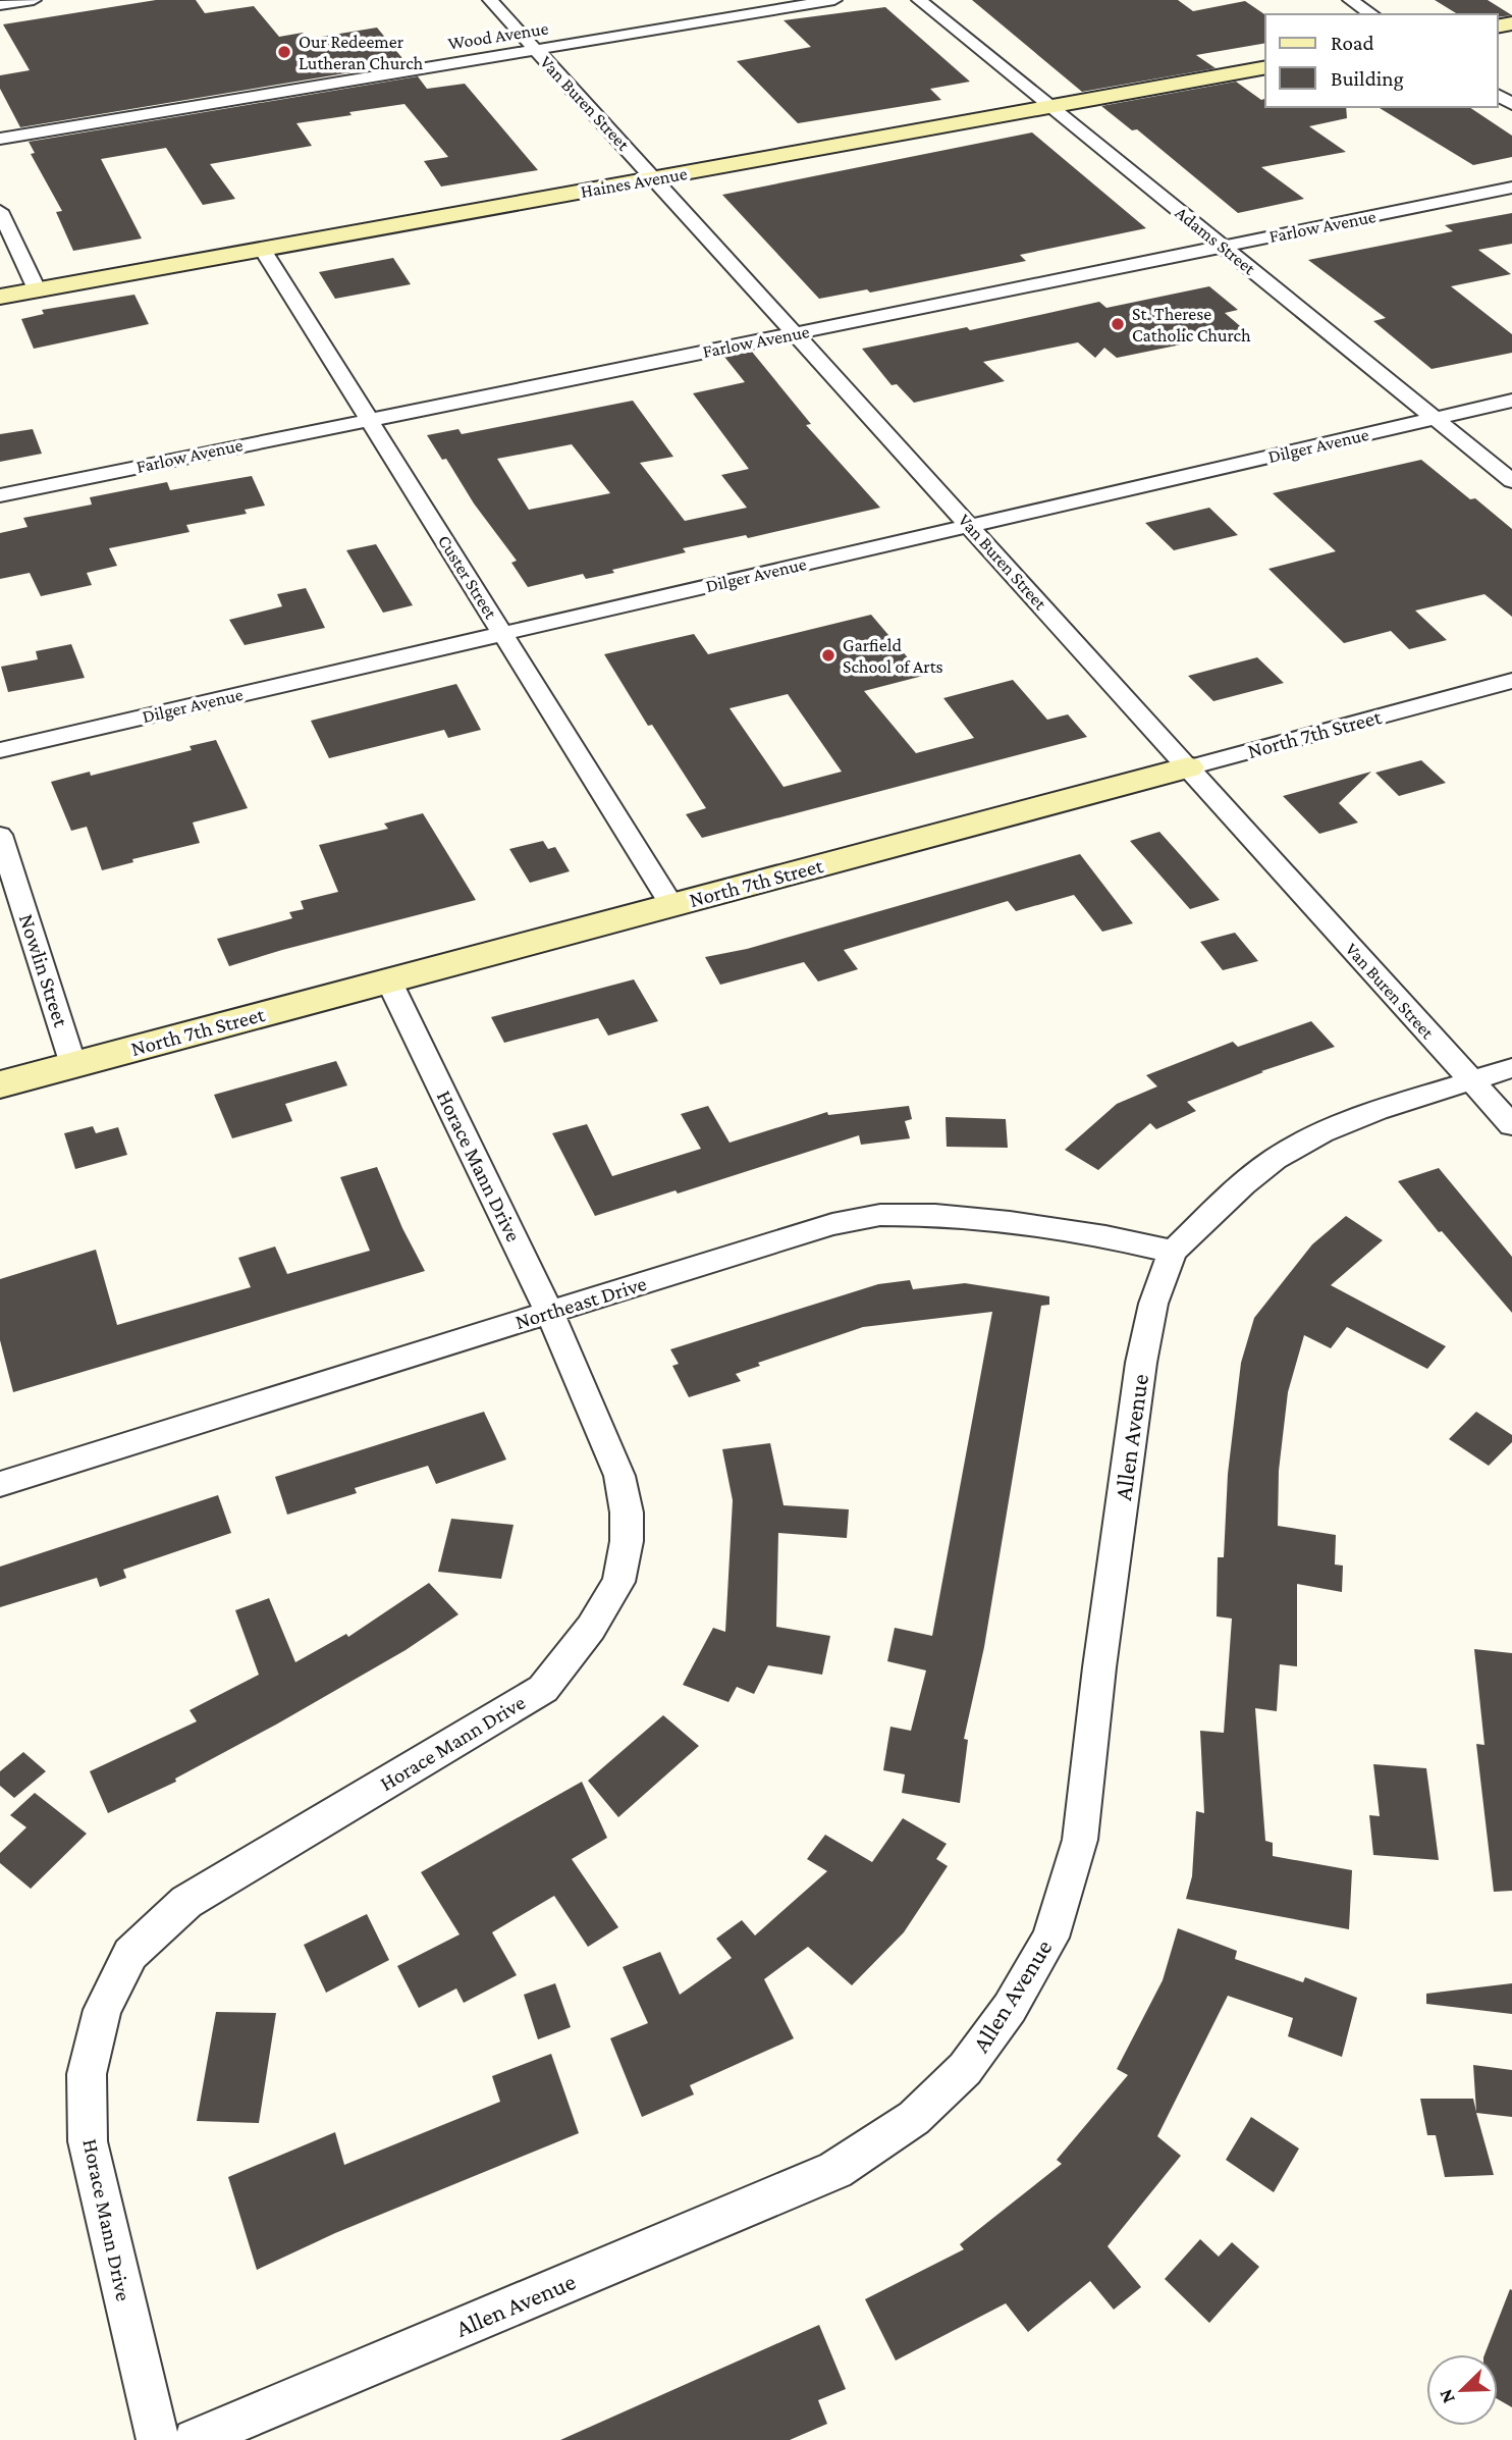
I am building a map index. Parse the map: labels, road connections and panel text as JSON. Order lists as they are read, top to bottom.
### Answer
{
  "streets": {
    "main road": ["Haines Avenue", "North 7th Street"],
    "street": [
      "Wood Avenue",
      "Van Buren Street",
      "Farlow Avenue",
      "Adams Street",
      "Dilger Avenue",
      "Custer Street",
      "Nowlin Street",
      "Horace Mann Drive",
      "Northeast Drive",
      "Allen Avenue"
    ]
  },
  "crossings": [
    ["Wood Avenue", "Van Buren Street"],
    ["Van Buren Street", "Haines Avenue"],
    ["Van Buren Street", "Farlow Avenue"],
    ["Van Buren Street", "Dilger Avenue"],
    ["Van Buren Street", "North 7th Street"],
    ["Van Buren Street", "Allen Avenue"],
    ["Haines Avenue", "Adams Street"],
    ["Haines Avenue", "Custer Street"],
    ["Farlow Avenue", "Adams Street"],
    ["Farlow Avenue", "Custer Street"],
    ["Adams Street", "Dilger Avenue"],
    ["Dilger Avenue", "Custer Street"],
    ["Custer Street", "North 7th Street"],
    ["North 7th Street", "Nowlin Street"],
    ["North 7th Street", "Horace Mann Drive"],
    ["Horace Mann Drive", "Northeast Drive"],
    ["Northeast Drive", "Allen Avenue"]
  ],
  "places": ["Our Redeemer Lutheran Church", "St. Therese Catholic Church", "Garfield School of Arts"],
  "legend": ["Road", "Building"],
  "north": "bottom left"
}
